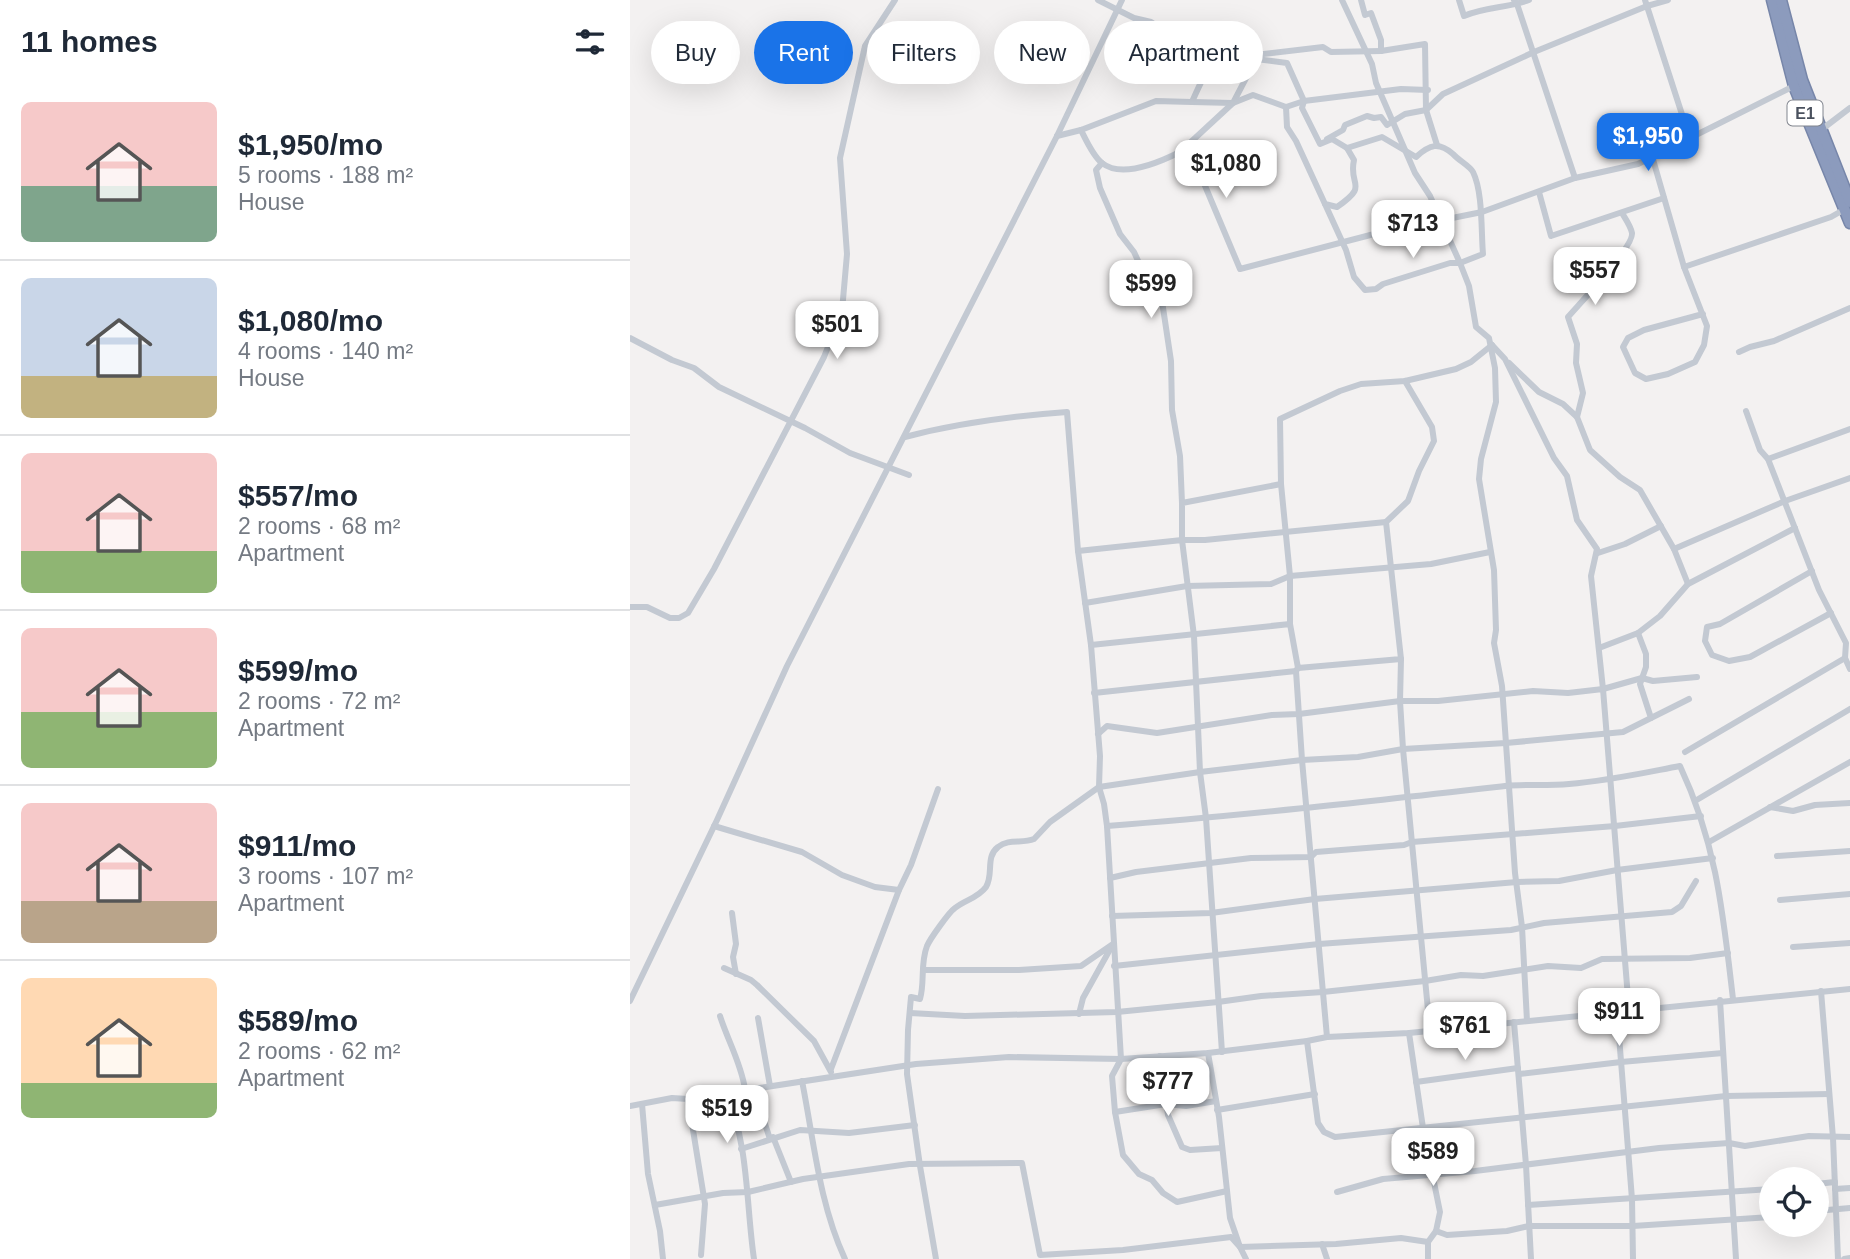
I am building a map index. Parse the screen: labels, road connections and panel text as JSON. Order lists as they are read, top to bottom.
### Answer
{
  "streets": {
    "highway": ["E1"]
  },
  "page": {
    "heading": "11 homes",
    "chip": [
      "Buy",
      "Rent",
      "Filters",
      "New",
      "Apartment"
    ],
    "list": [
      {
        "name": "$1,950/mo",
        "note": "5 rooms · 188 m² · House"
      },
      {
        "name": "$1,080/mo",
        "note": "4 rooms · 140 m² · House"
      },
      {
        "name": "$557/mo",
        "note": "2 rooms · 68 m² · Apartment"
      },
      {
        "name": "$599/mo",
        "note": "2 rooms · 72 m² · Apartment"
      },
      {
        "name": "$911/mo",
        "note": "3 rooms · 107 m² · Apartment"
      },
      {
        "name": "$589/mo",
        "note": "2 rooms · 62 m² · Apartment"
      }
    ],
    "price": [
      "$1,950",
      "$1,080",
      "$713",
      "$557",
      "$599",
      "$501",
      "$911",
      "$761",
      "$777",
      "$519",
      "$589"
    ]
  }
}
